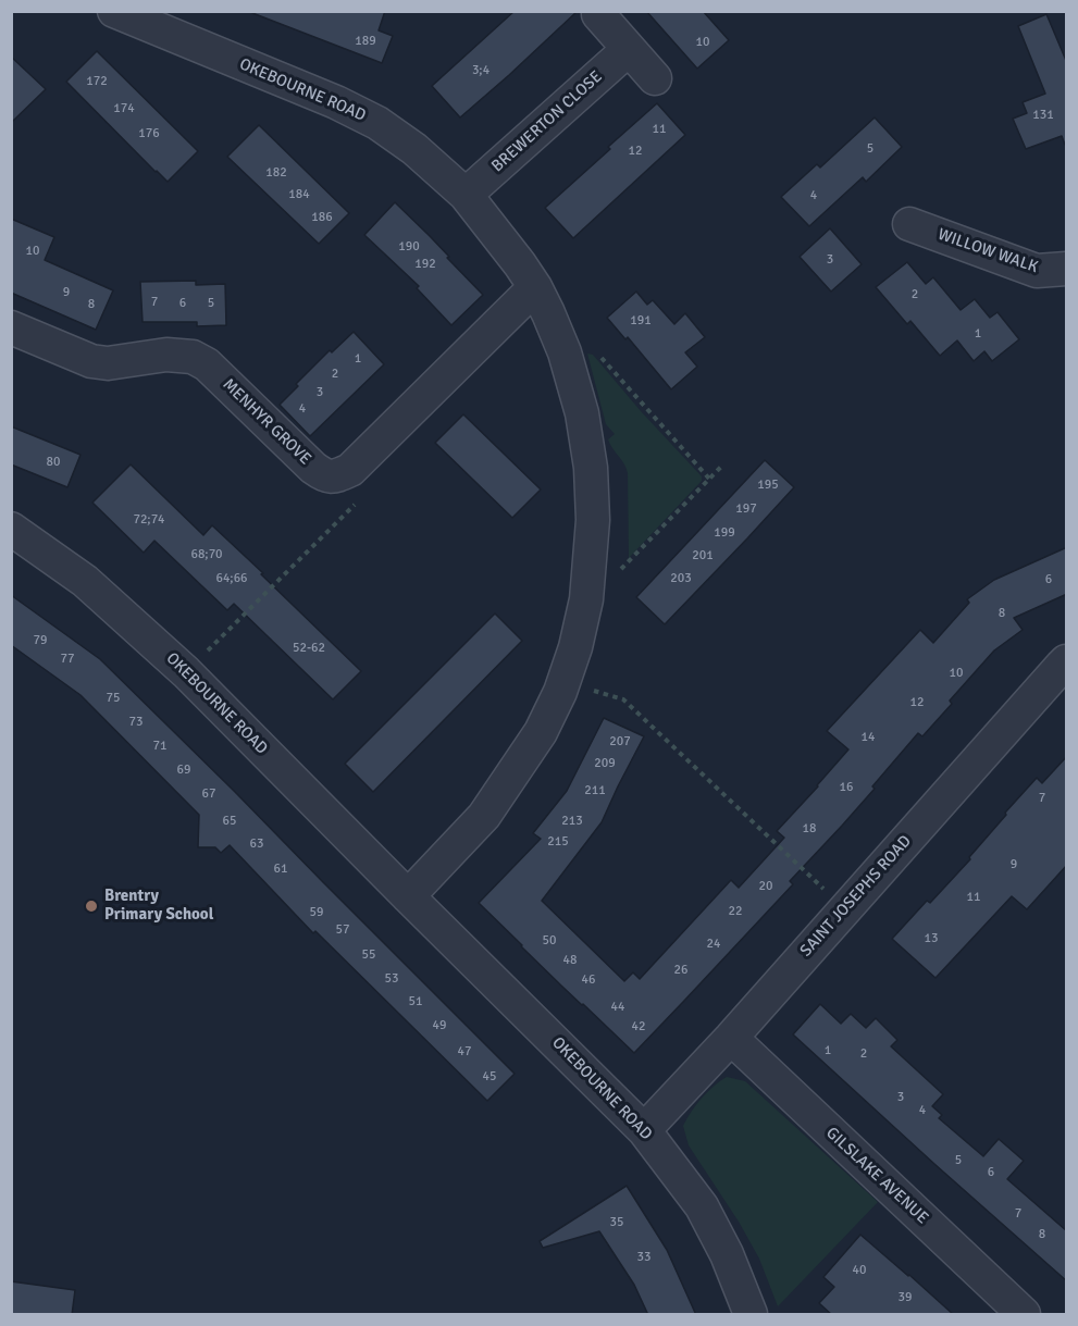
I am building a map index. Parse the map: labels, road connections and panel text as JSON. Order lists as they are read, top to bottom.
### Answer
{
  "streets": {
    "street": [
      "OKEBOURNE ROAD",
      "BREWERTON CLOSE",
      "WILLOW WALK",
      "MENHYR GROVE",
      "SAINT JOSEPHS ROAD",
      "GILSLAKE AVENUE"
    ]
  },
  "crossings": [
    ["OKEBOURNE ROAD", "BREWERTON CLOSE"],
    ["OKEBOURNE ROAD", "MENHYR GROVE"],
    ["OKEBOURNE ROAD", "SAINT JOSEPHS ROAD"],
    ["SAINT JOSEPHS ROAD", "GILSLAKE AVENUE"]
  ],
  "places": ["Brentry Primary School"],
  "house_numbers": [
    "189",
    "10",
    "3;4",
    "172",
    "174",
    "131",
    "11",
    "176",
    "5",
    "12",
    "182",
    "184",
    "4",
    "186",
    "190",
    "10",
    "3",
    "192",
    "9",
    "2",
    "7",
    "6",
    "5",
    "8",
    "191",
    "1",
    "1",
    "2",
    "3",
    "4",
    "80",
    "195",
    "197",
    "72;74",
    "199",
    "68;70",
    "201",
    "64;66",
    "203",
    "6",
    "8",
    "79",
    "52-62",
    "77",
    "10",
    "75",
    "12",
    "73",
    "14",
    "207",
    "71",
    "209",
    "69",
    "16",
    "211",
    "67",
    "7",
    "65",
    "213",
    "18",
    "215",
    "63",
    "9",
    "61",
    "20",
    "11",
    "22",
    "59",
    "57",
    "13",
    "50",
    "24",
    "55",
    "48",
    "26",
    "53",
    "46",
    "51",
    "44",
    "49",
    "42",
    "1",
    "47",
    "2",
    "45",
    "3",
    "4",
    "5",
    "6",
    "7",
    "35",
    "8",
    "33",
    "40",
    "39"
  ]
}
